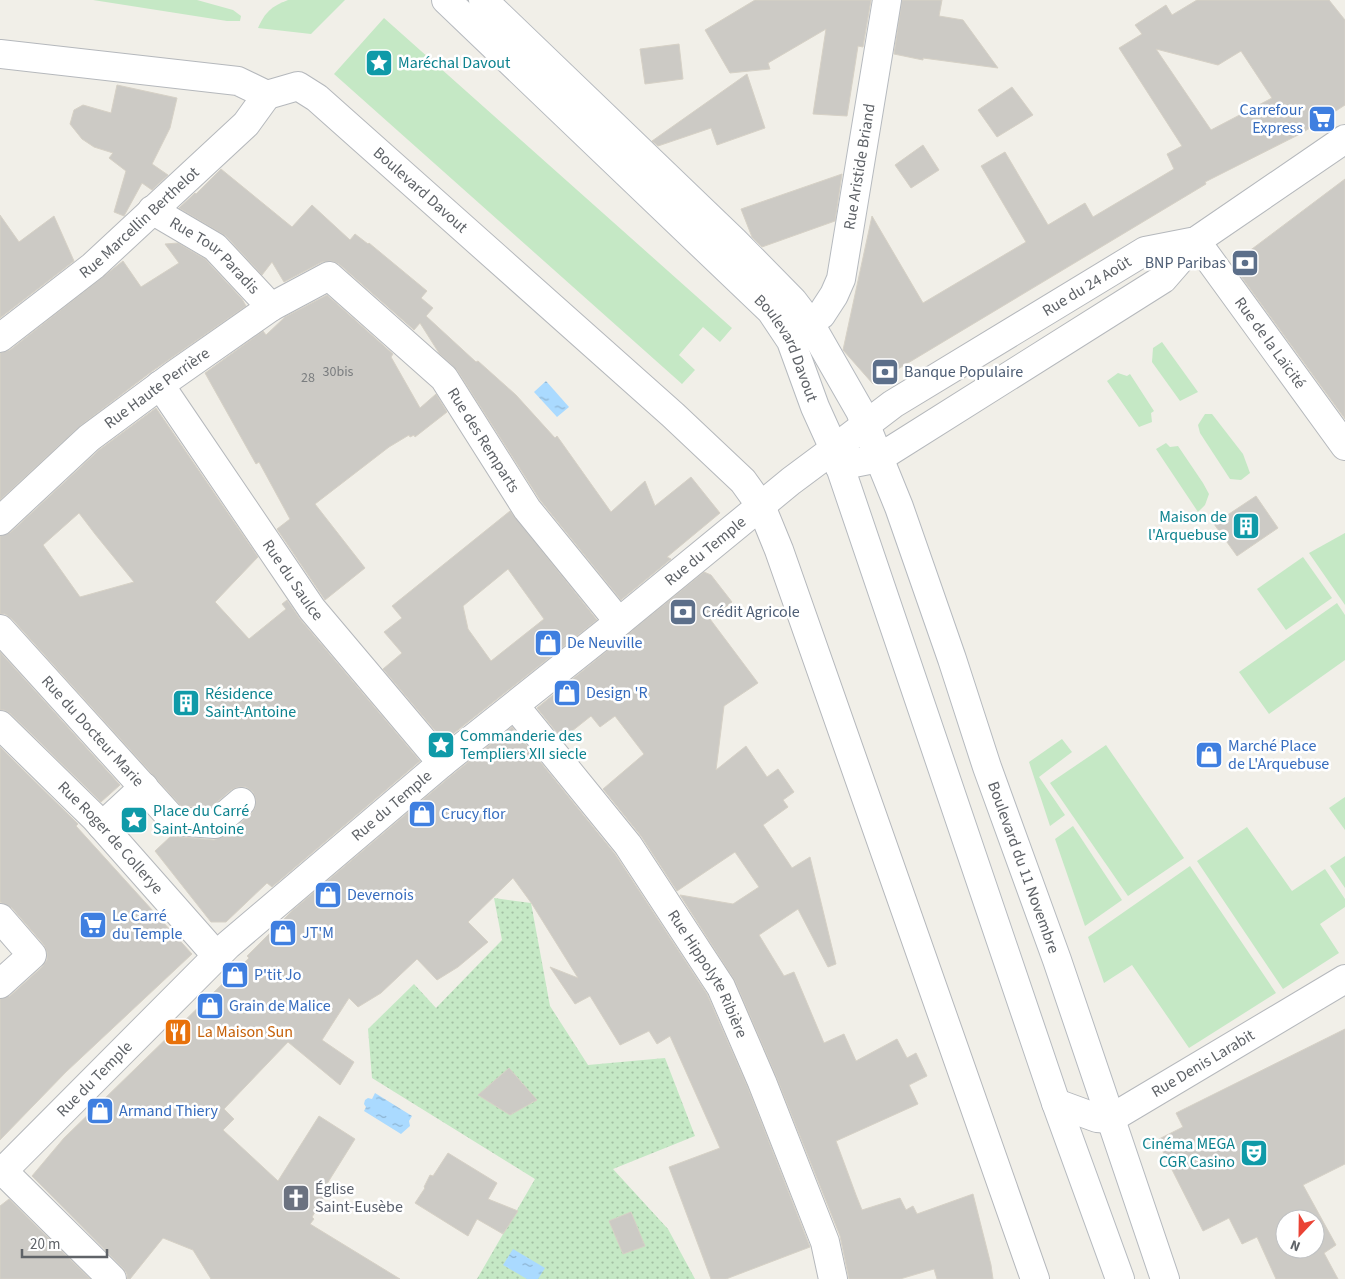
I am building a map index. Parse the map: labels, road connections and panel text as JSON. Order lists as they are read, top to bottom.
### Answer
{
  "streets": {
    "street": [
      "Rue Aristide Briand",
      "Boulevard Davout",
      "Rue Marcellin Berthelot",
      "Rue Tour Paradis",
      "Rue du 24 Août",
      "Rue de la Laïcité",
      "Rue Haute Perrière",
      "Rue des Remparts",
      "Rue du Temple",
      "Rue du Saulce",
      "Rue du Docteur Marie",
      "Rue Roger de Collerye",
      "Boulevard du 11 Novembre",
      "Rue Hippolyte Ribière",
      "Rue Denis Larabit"
    ]
  },
  "crossings": [
    ["Rue Aristide Briand", "Boulevard Davout"],
    ["Boulevard Davout", "Rue Marcellin Berthelot"],
    ["Boulevard Davout", "Rue du 24 Août"],
    ["Boulevard Davout", "Rue du Temple"],
    ["Boulevard Davout", "Boulevard du 11 Novembre"],
    ["Rue Marcellin Berthelot", "Rue Tour Paradis"],
    ["Rue Tour Paradis", "Rue Haute Perrière"],
    ["Rue du 24 Août", "Rue de la Laïcité"],
    ["Rue du 24 Août", "Rue du Temple"],
    ["Rue du 24 Août", "Boulevard du 11 Novembre"],
    ["Rue Haute Perrière", "Rue des Remparts"],
    ["Rue Haute Perrière", "Rue du Saulce"],
    ["Rue des Remparts", "Rue du Temple"],
    ["Rue du Temple", "Rue du Saulce"],
    ["Rue du Temple", "Rue Roger de Collerye"],
    ["Rue du Temple", "Rue Hippolyte Ribière"],
    ["Boulevard du 11 Novembre", "Rue Denis Larabit"]
  ],
  "places": {
    "place": ["Maréchal Davout", "Commanderie des Templiers XII siecle", "Place du Carré Saint-Antoine"],
    "supermarket": ["Carrefour Express", "Le Carré du Temple"],
    "bank": ["BNP Paribas", "Banque Populaire", "Crédit Agricole"],
    "building": ["Maison de l'Arquebuse", "Résidence Saint-Antoine"],
    "shop": [
      "De Neuville",
      "Design 'R",
      "Marché Place de L'Arquebuse",
      "Crucy flor",
      "Devernois",
      "JT'M",
      "P'tit Jo",
      "Grain de Malice",
      "Armand Thiery"
    ],
    "restaurant": ["La Maison Sun"],
    "theatre": ["Cinéma MEGA CGR Casino"],
    "church": ["Église Saint-Eusèbe"]
  },
  "house_numbers": ["30bis", "28"],
  "scale_bar": "20 m",
  "north": "bottom"
}
